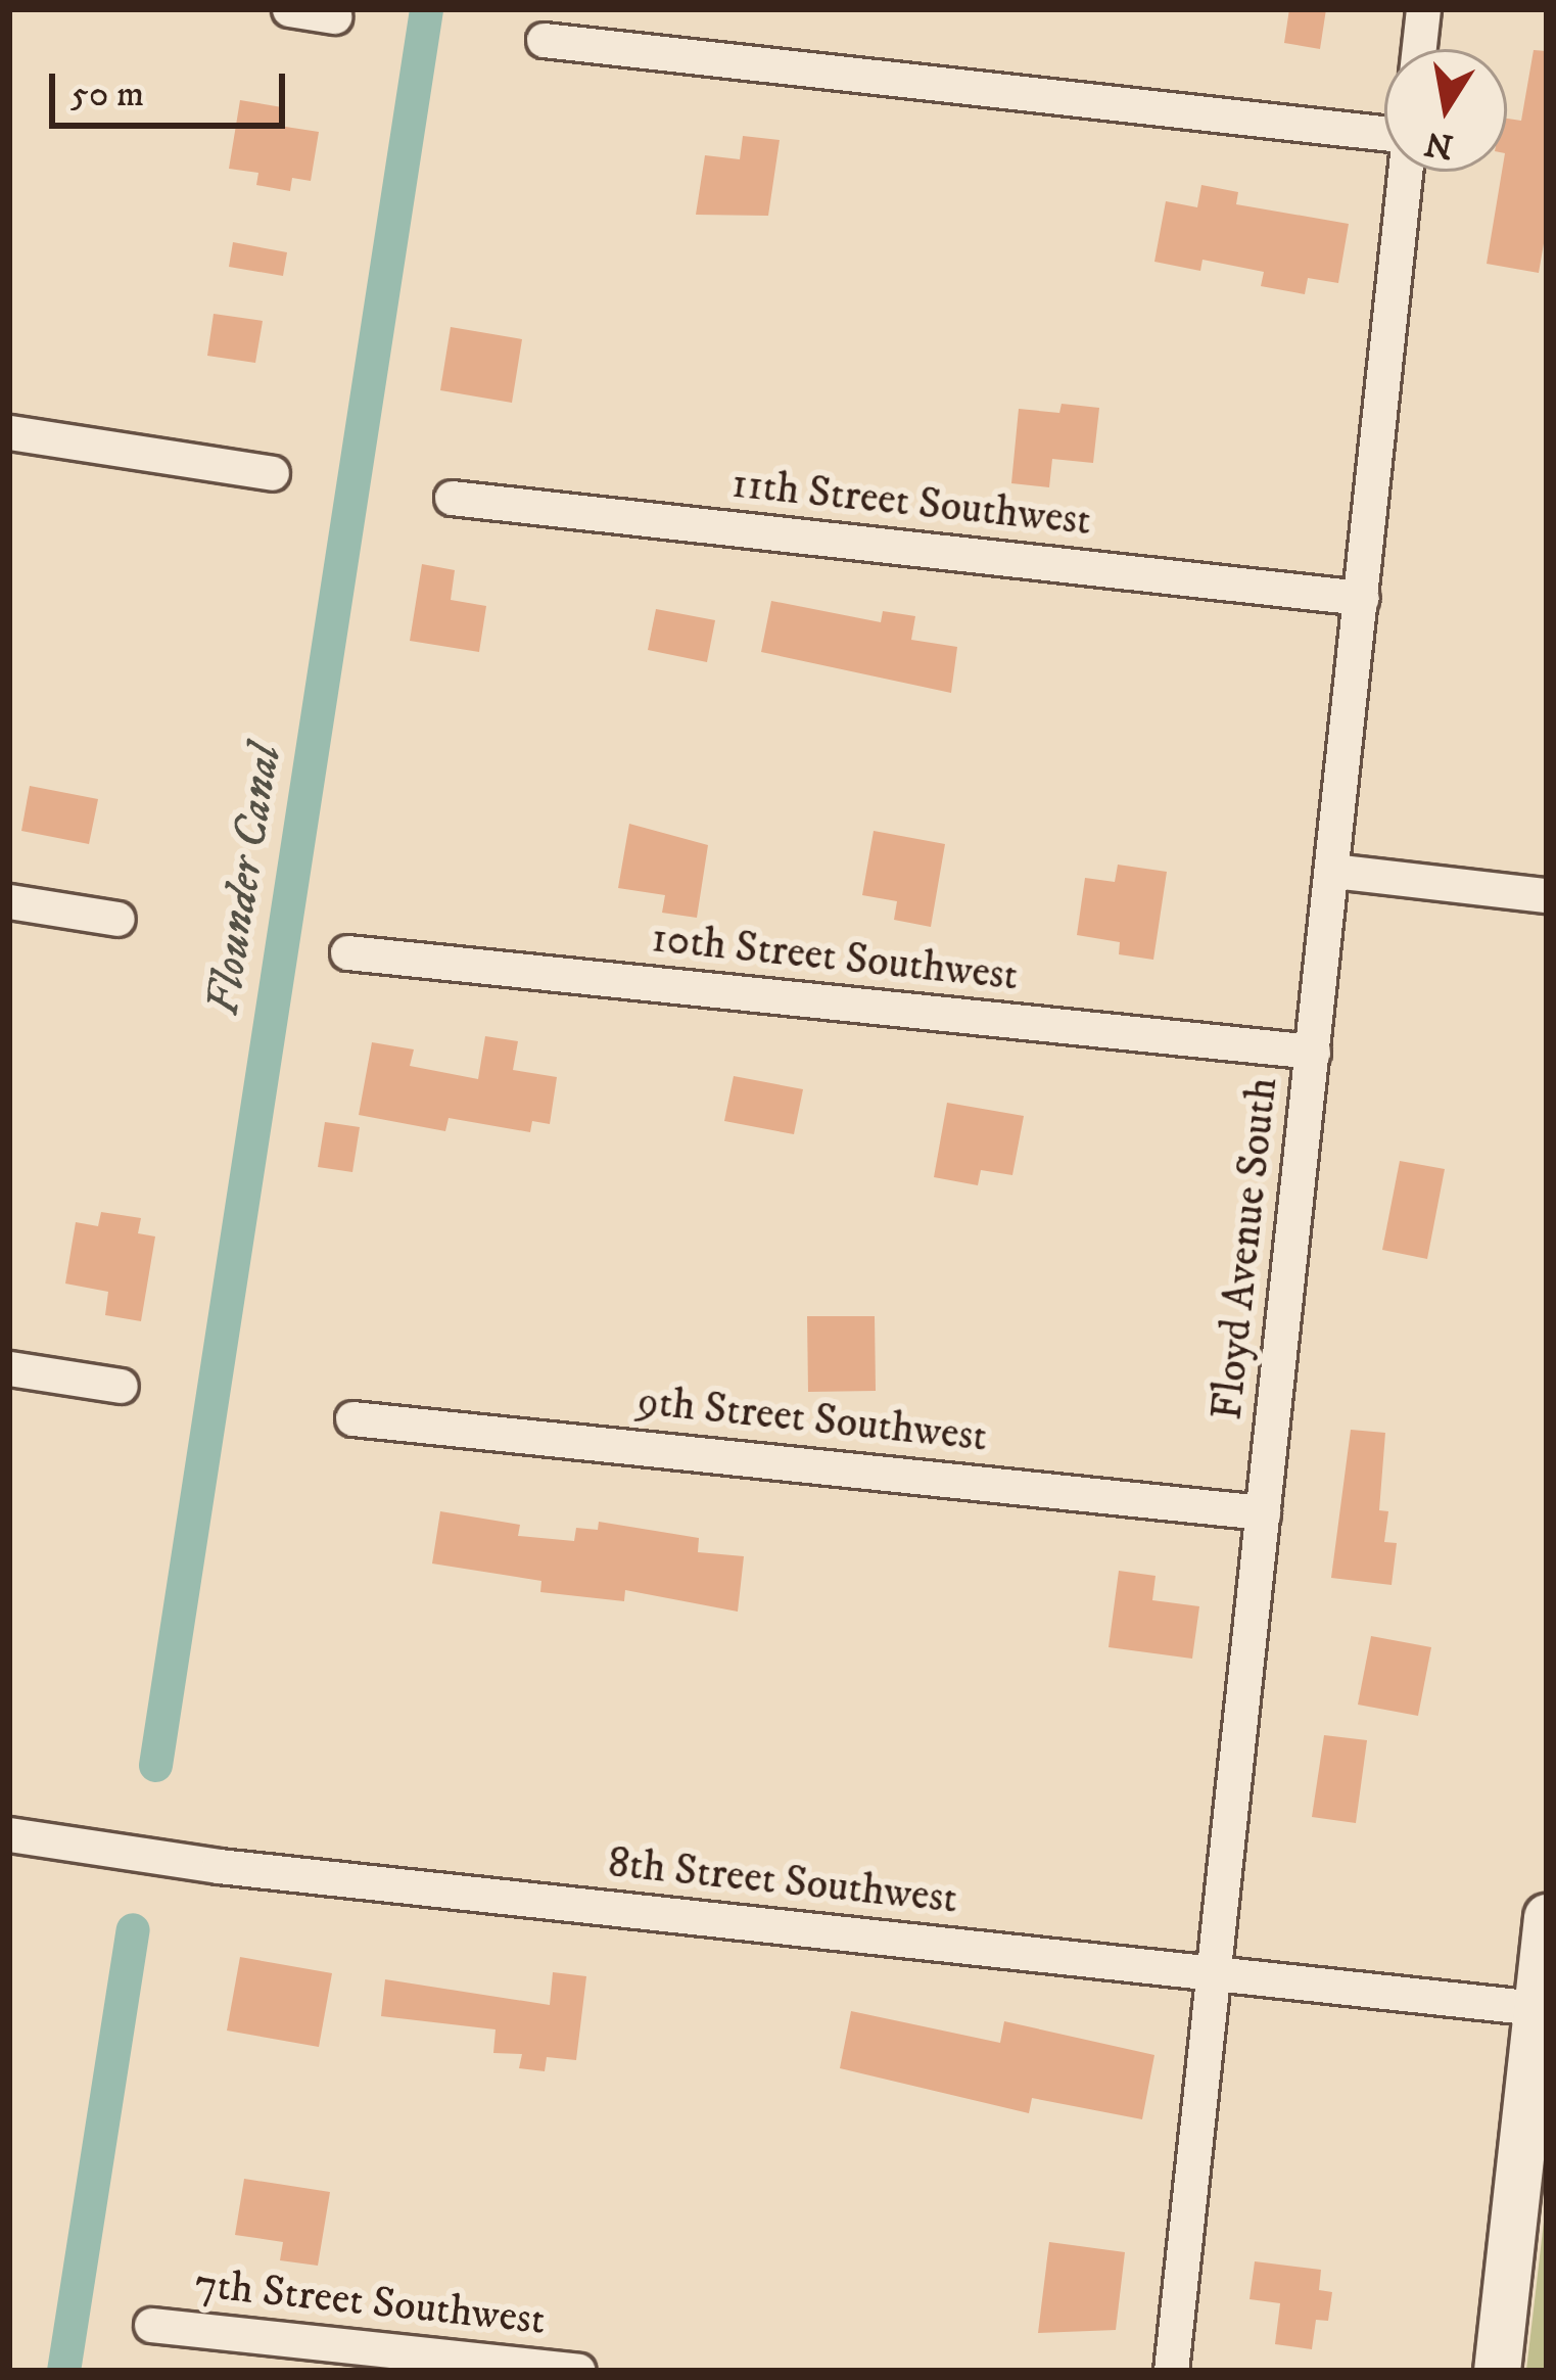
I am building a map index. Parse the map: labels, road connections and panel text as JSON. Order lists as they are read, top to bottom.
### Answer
{
  "streets": {
    "street": [
      "11th Street Southwest",
      "10th Street Southwest",
      "Floyd Avenue South",
      "9th Street Southwest",
      "8th Street Southwest",
      "7th Street Southwest"
    ]
  },
  "crossings": [
    ["11th Street Southwest", "Floyd Avenue South"],
    ["10th Street Southwest", "Floyd Avenue South"],
    ["Floyd Avenue South", "9th Street Southwest"],
    ["Floyd Avenue South", "8th Street Southwest"]
  ],
  "water": ["Flounder Canal"],
  "scale_bar": "50 m",
  "north": "bottom"
}
